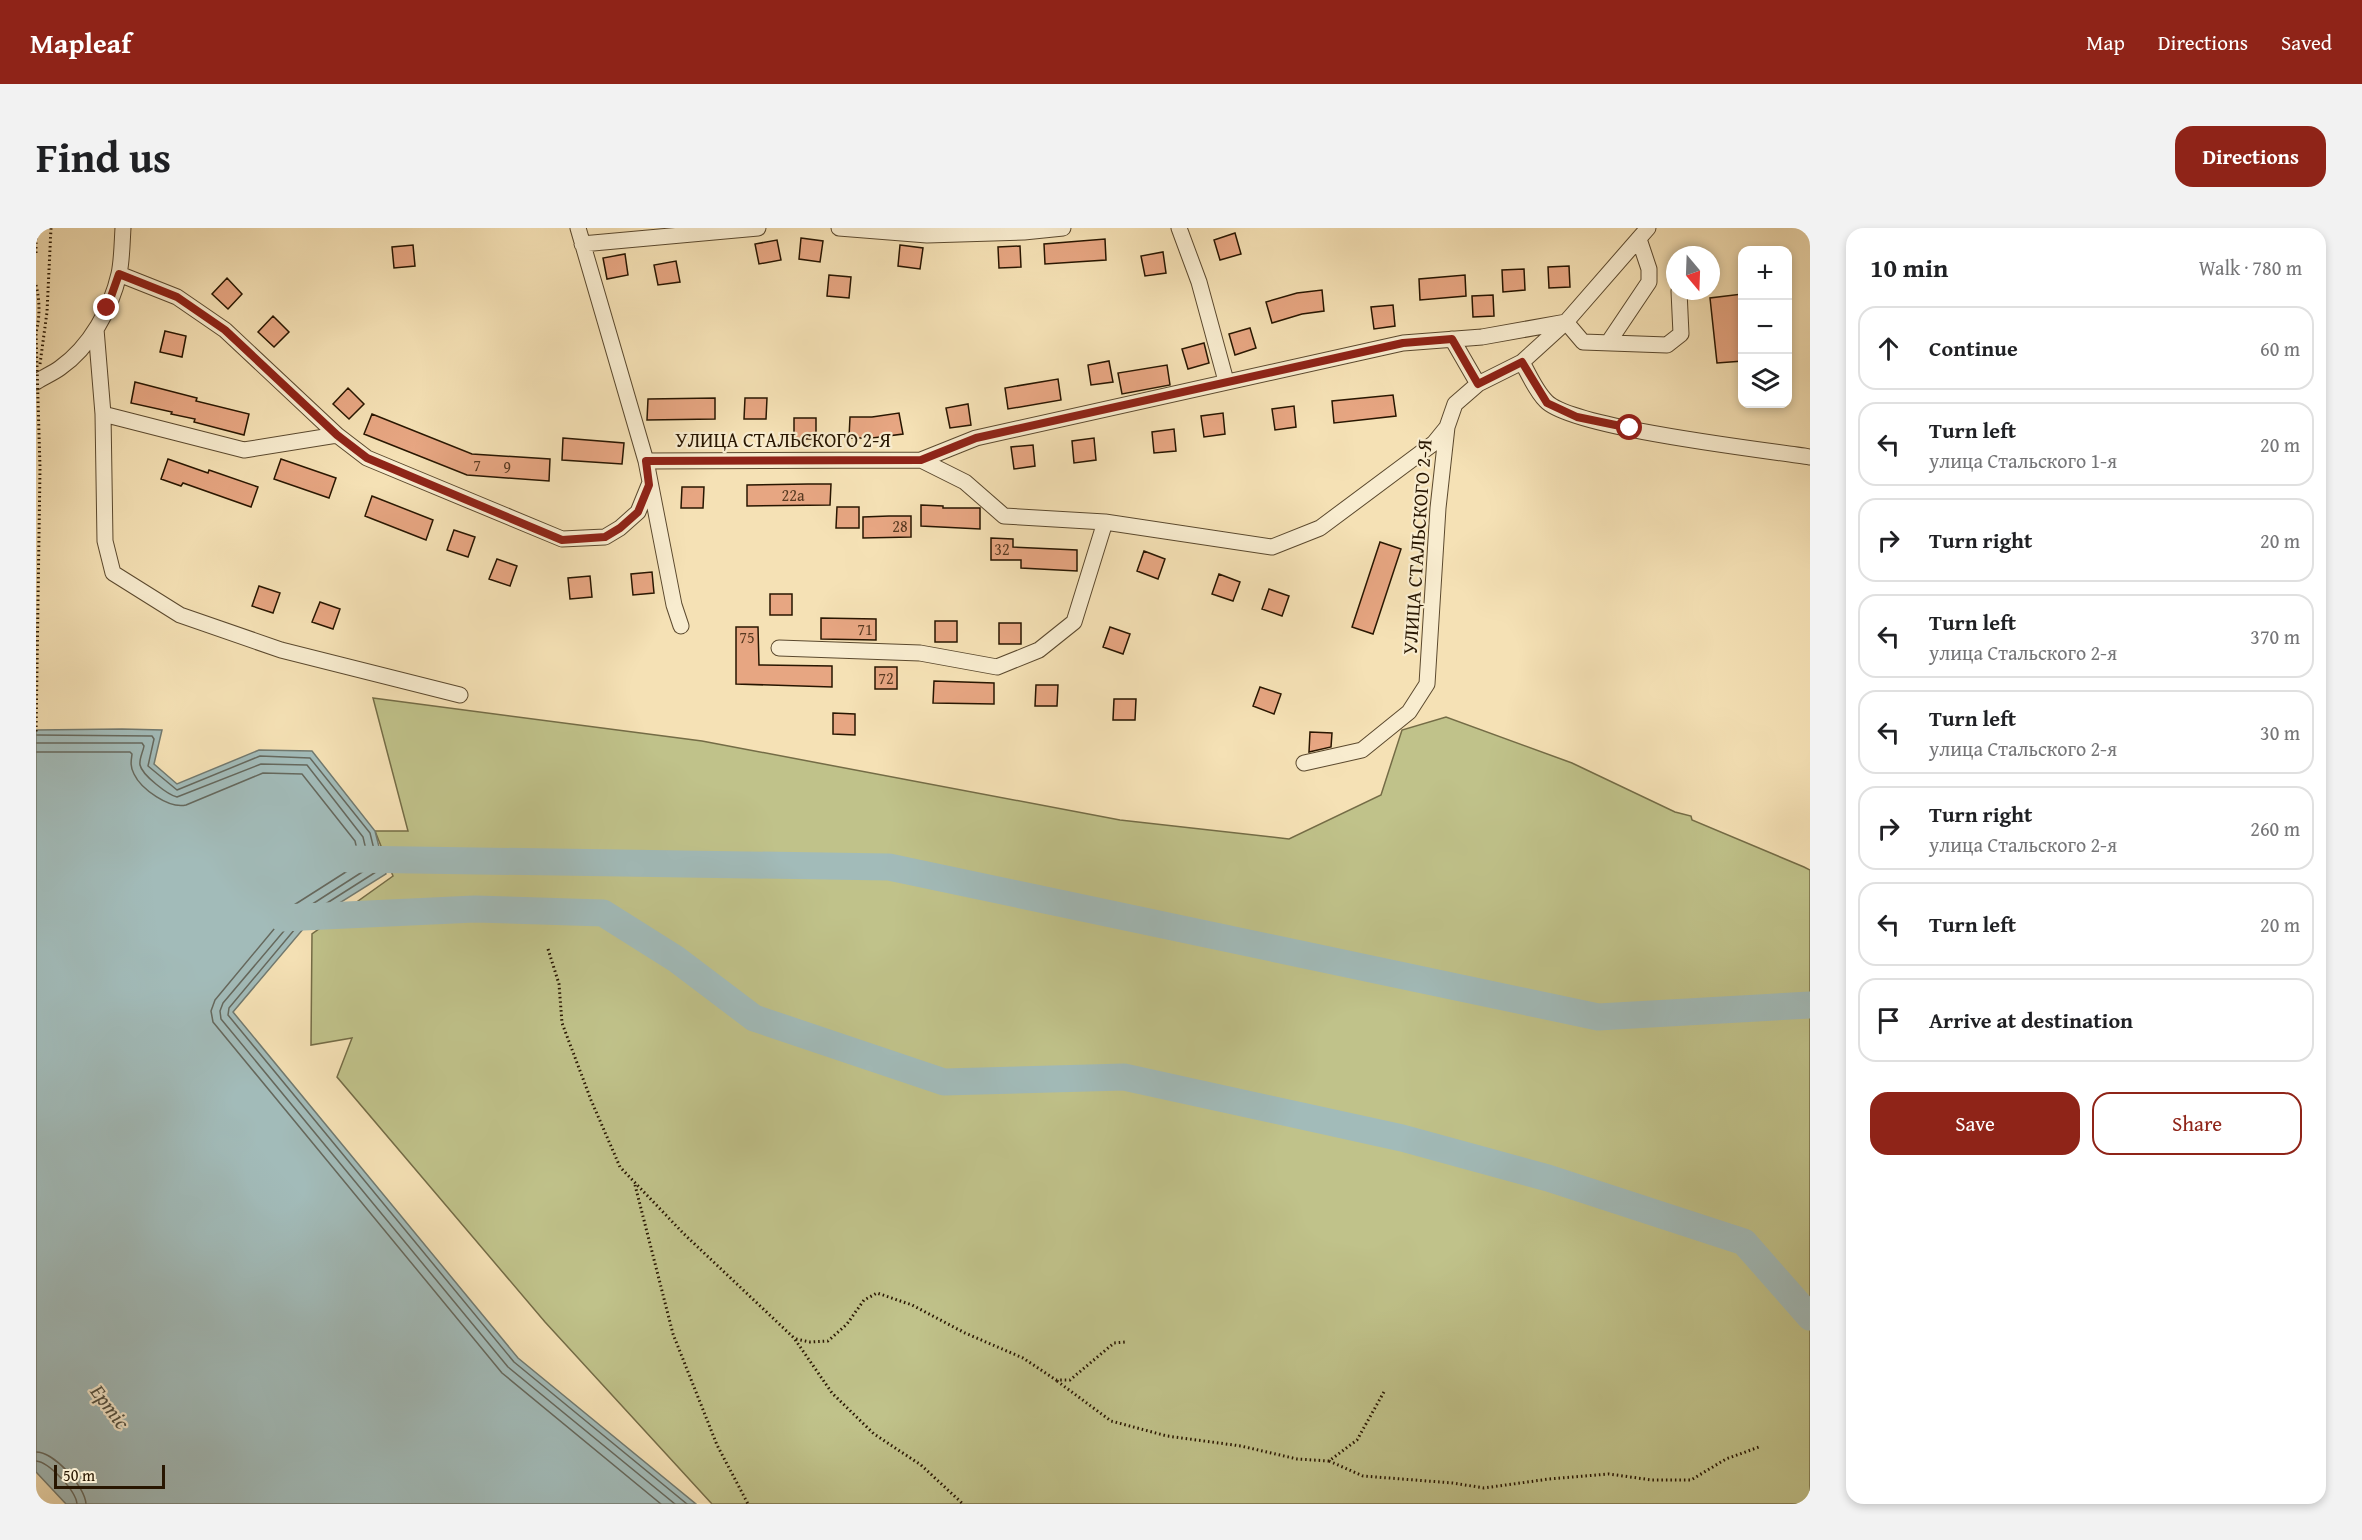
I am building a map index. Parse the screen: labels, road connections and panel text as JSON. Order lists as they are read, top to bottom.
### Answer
{
  "streets": {
    "street": ["УЛИЦА СТАЛЬСКОГО 2-Я"]
  },
  "water": ["Ертіс"],
  "house_numbers": [
    "7",
    "9",
    "22а",
    "28",
    "32",
    "71",
    "75",
    "72"
  ],
  "scale_bar": "50 m",
  "north": "bottom",
  "page": {
    "header": "Mapleaf",
    "nav": ["Map", "Directions", "Saved"],
    "title": "Find us",
    "buttons": [
      "Directions",
      ["Save", "Share"]
    ],
    "heading": ["10 min", "Walk · 780 m"],
    "map_buttons": ["+", "−"],
    "list": [
      ["Continue", "60 m"],
      ["Turn left", "улица Стальского 1-я", "20 m"],
      ["Turn right", "20 m"],
      ["Turn left", "улица Стальского 2-я", "370 m"],
      ["Turn left", "улица Стальского 2-я", "30 m"],
      ["Turn right", "улица Стальского 2-я", "260 m"],
      ["Turn left", "20 m"],
      "Arrive at destination"
    ],
    "scale": "50 m"
  }
}
